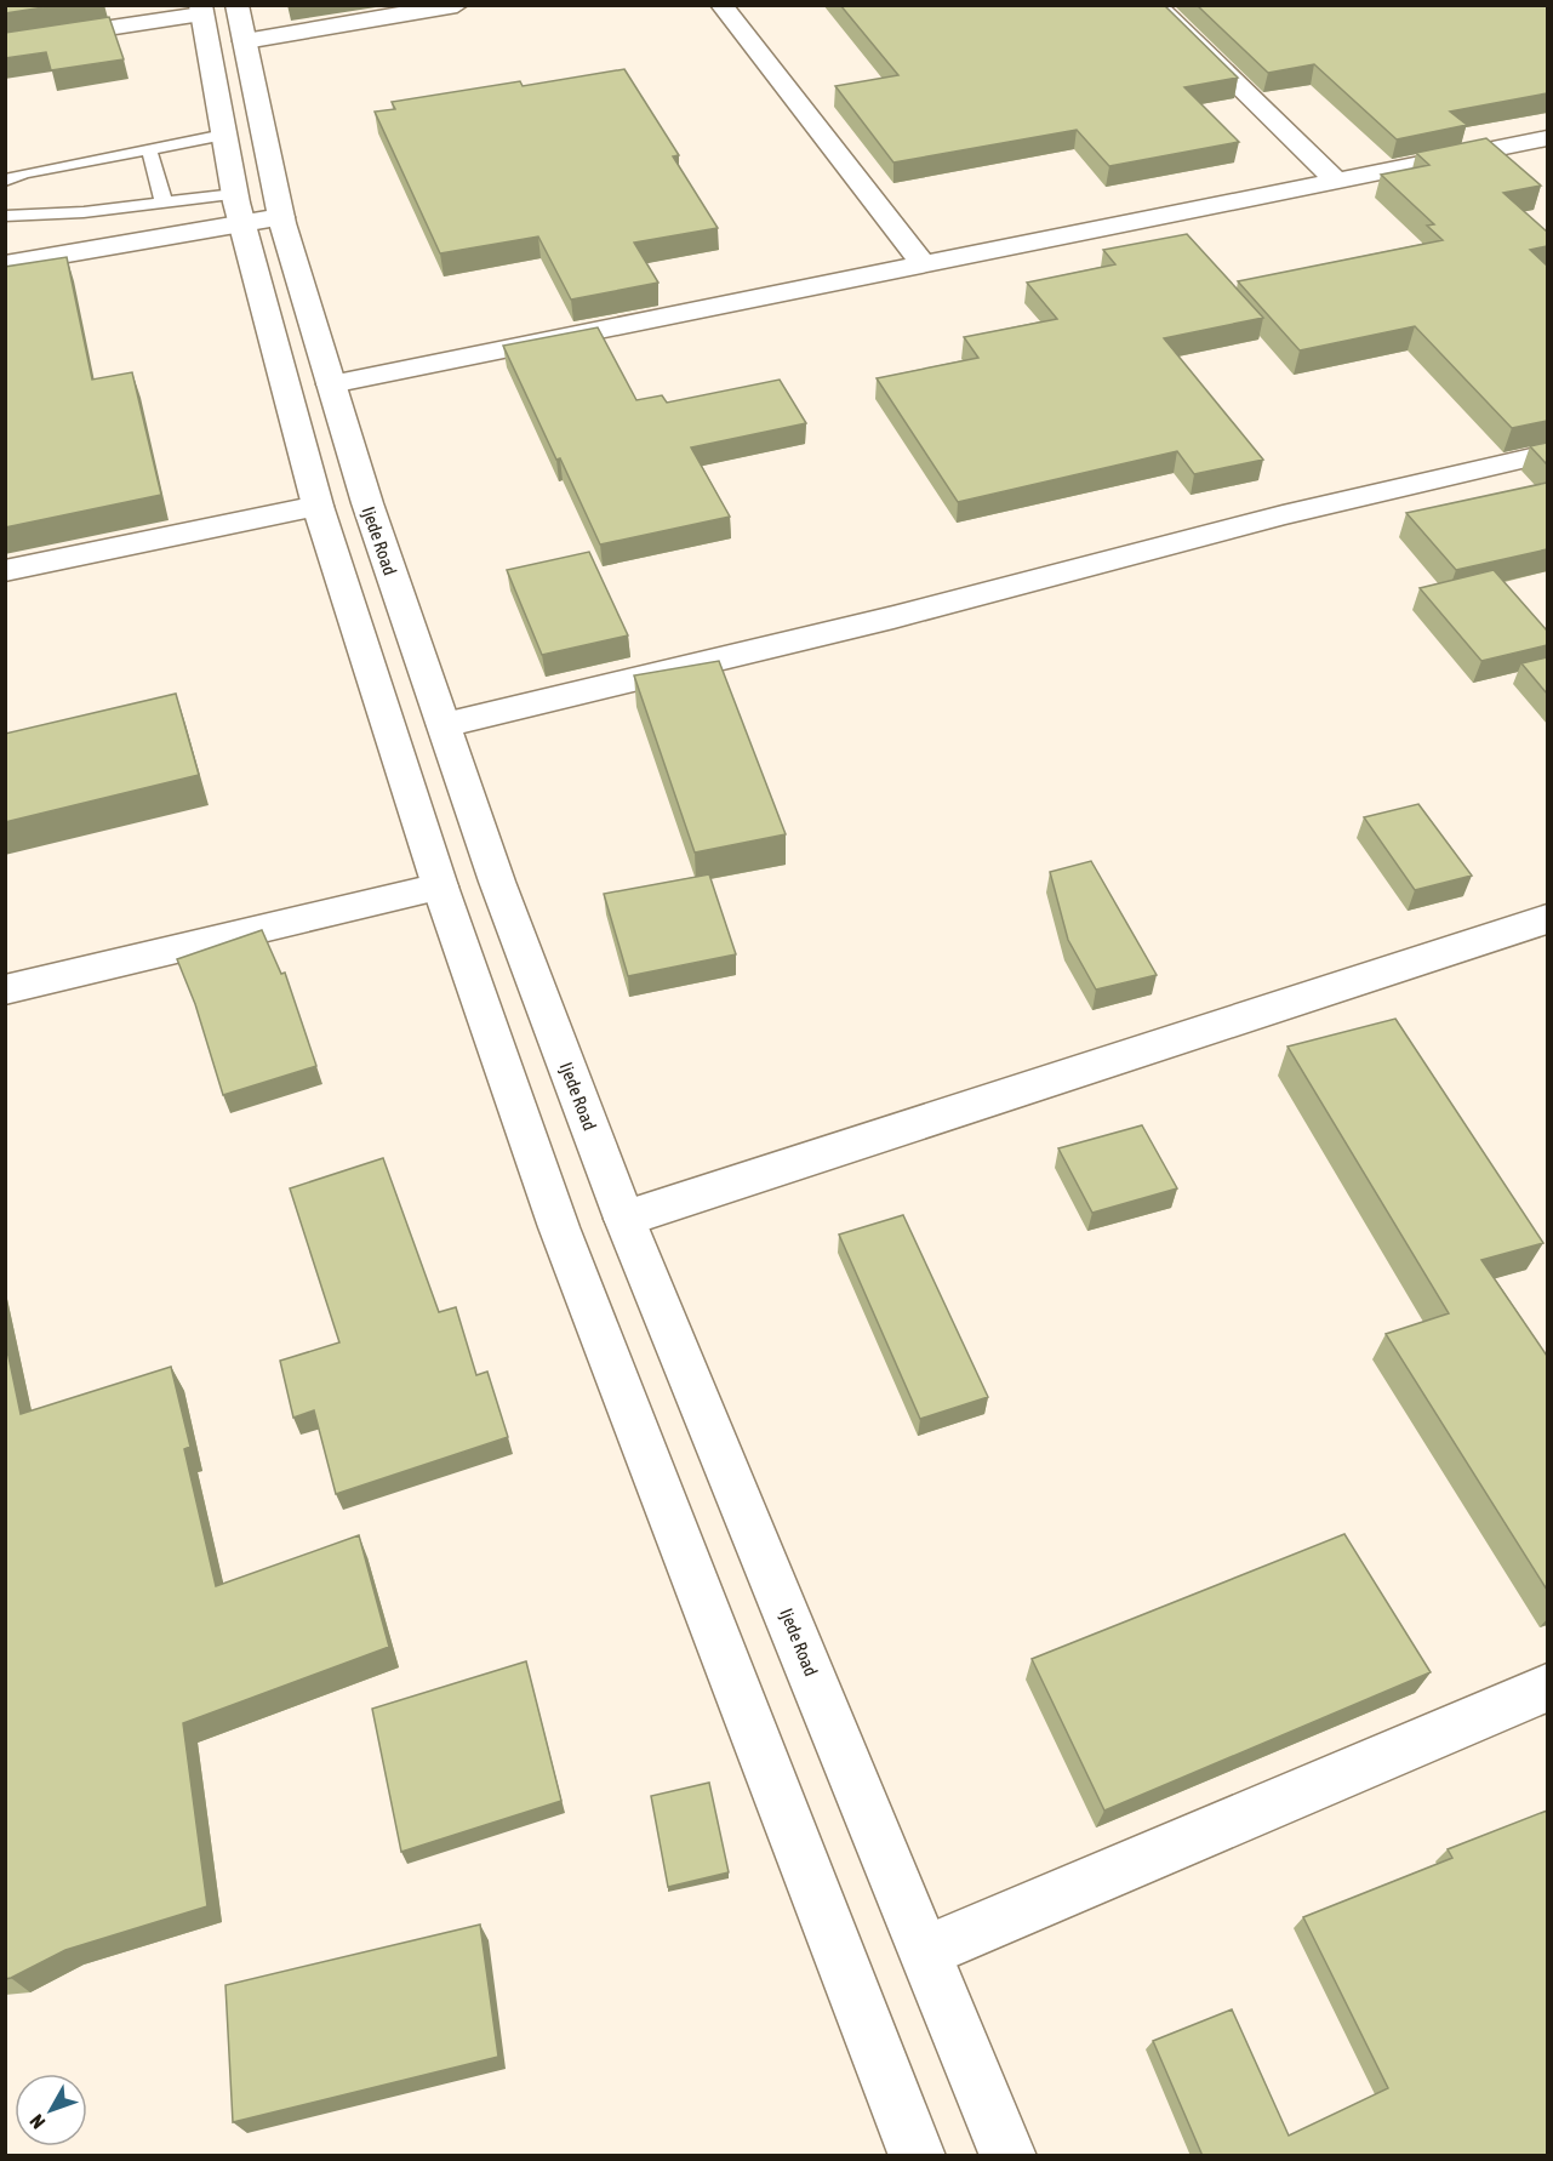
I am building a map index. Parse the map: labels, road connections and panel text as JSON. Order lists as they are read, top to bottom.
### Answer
{
  "streets": {
    "street": ["Ijede Road"]
  },
  "north": "bottom left"
}
